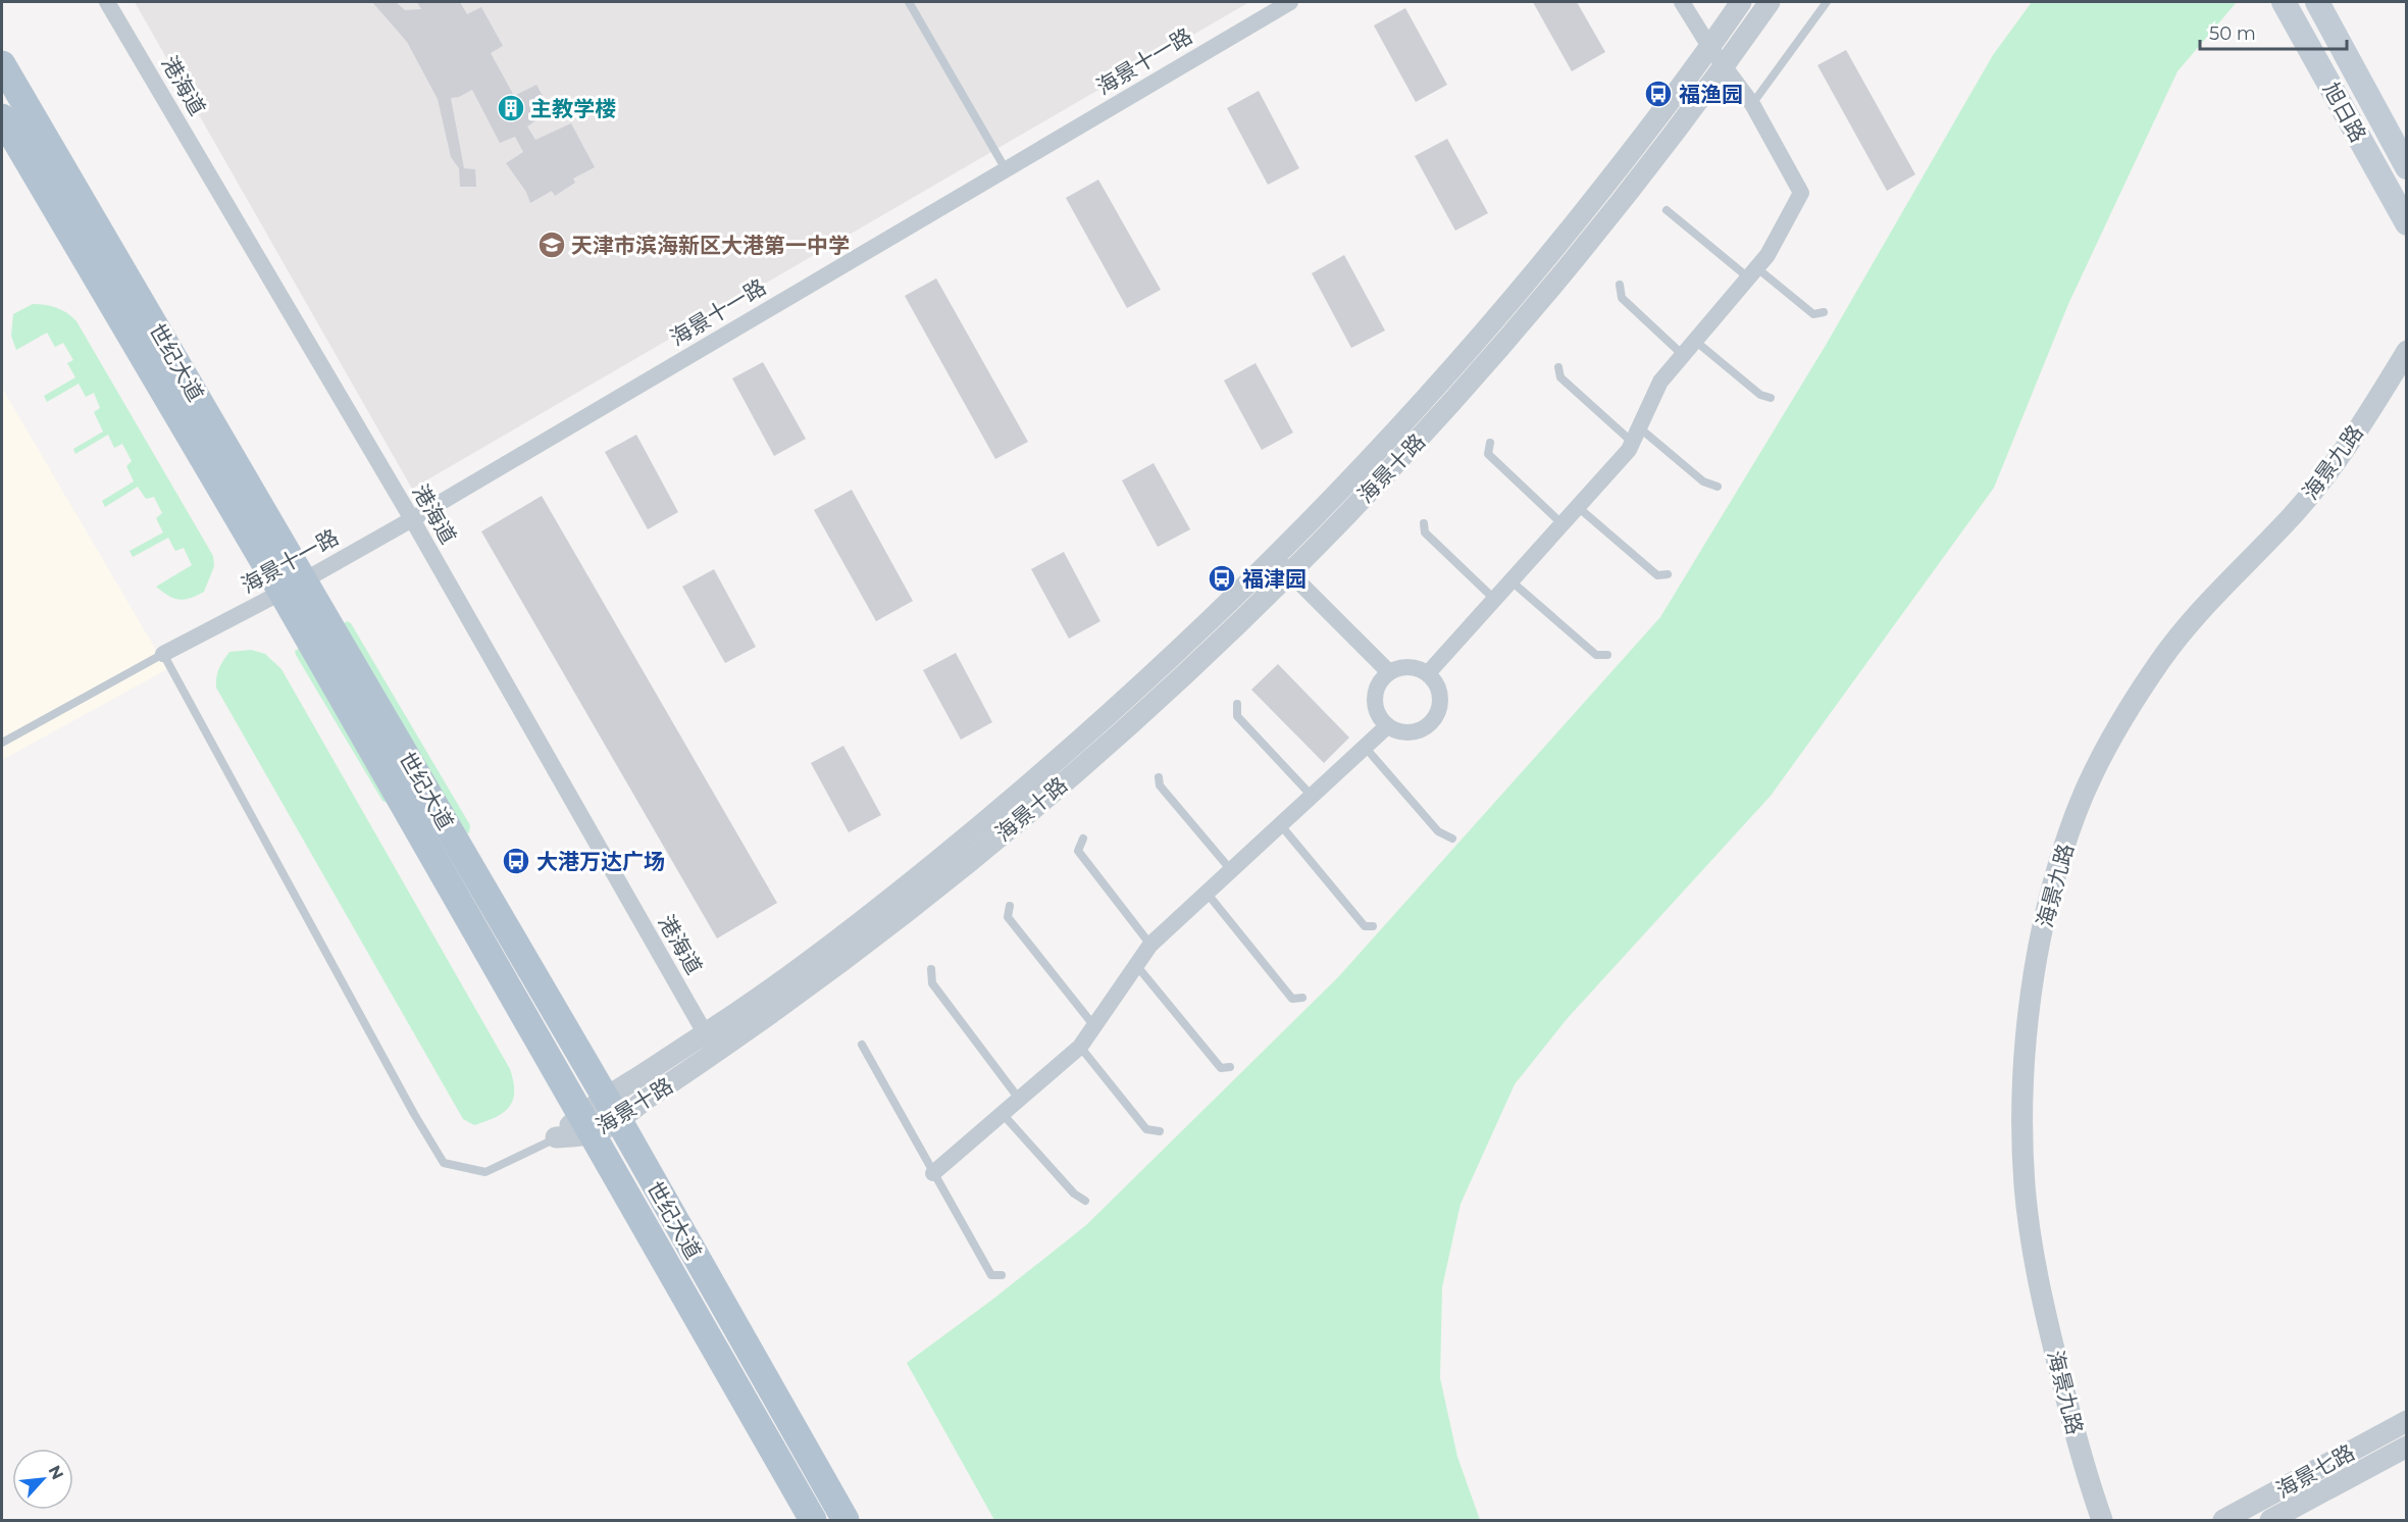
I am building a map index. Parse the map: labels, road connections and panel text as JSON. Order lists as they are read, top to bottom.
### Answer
{
  "streets": {
    "main road": ["旭日路", "世纪大道"],
    "street": [
      "海景十一路",
      "港海道",
      "海景九路",
      "海景十路",
      "海景七路"
    ]
  },
  "crossings": [
    ["海景十一路", "港海道"],
    ["海景十一路", "世纪大道"],
    ["港海道", "海景十路"],
    ["世纪大道", "海景十路"]
  ],
  "places": {
    "bus stop": ["福渔园", "福津园", "大港万达广场"],
    "building": ["主教学楼"],
    "school or university": ["天津市滨海新区大港第一中学"]
  },
  "scale_bar": "50 m",
  "north": "top right"
}
